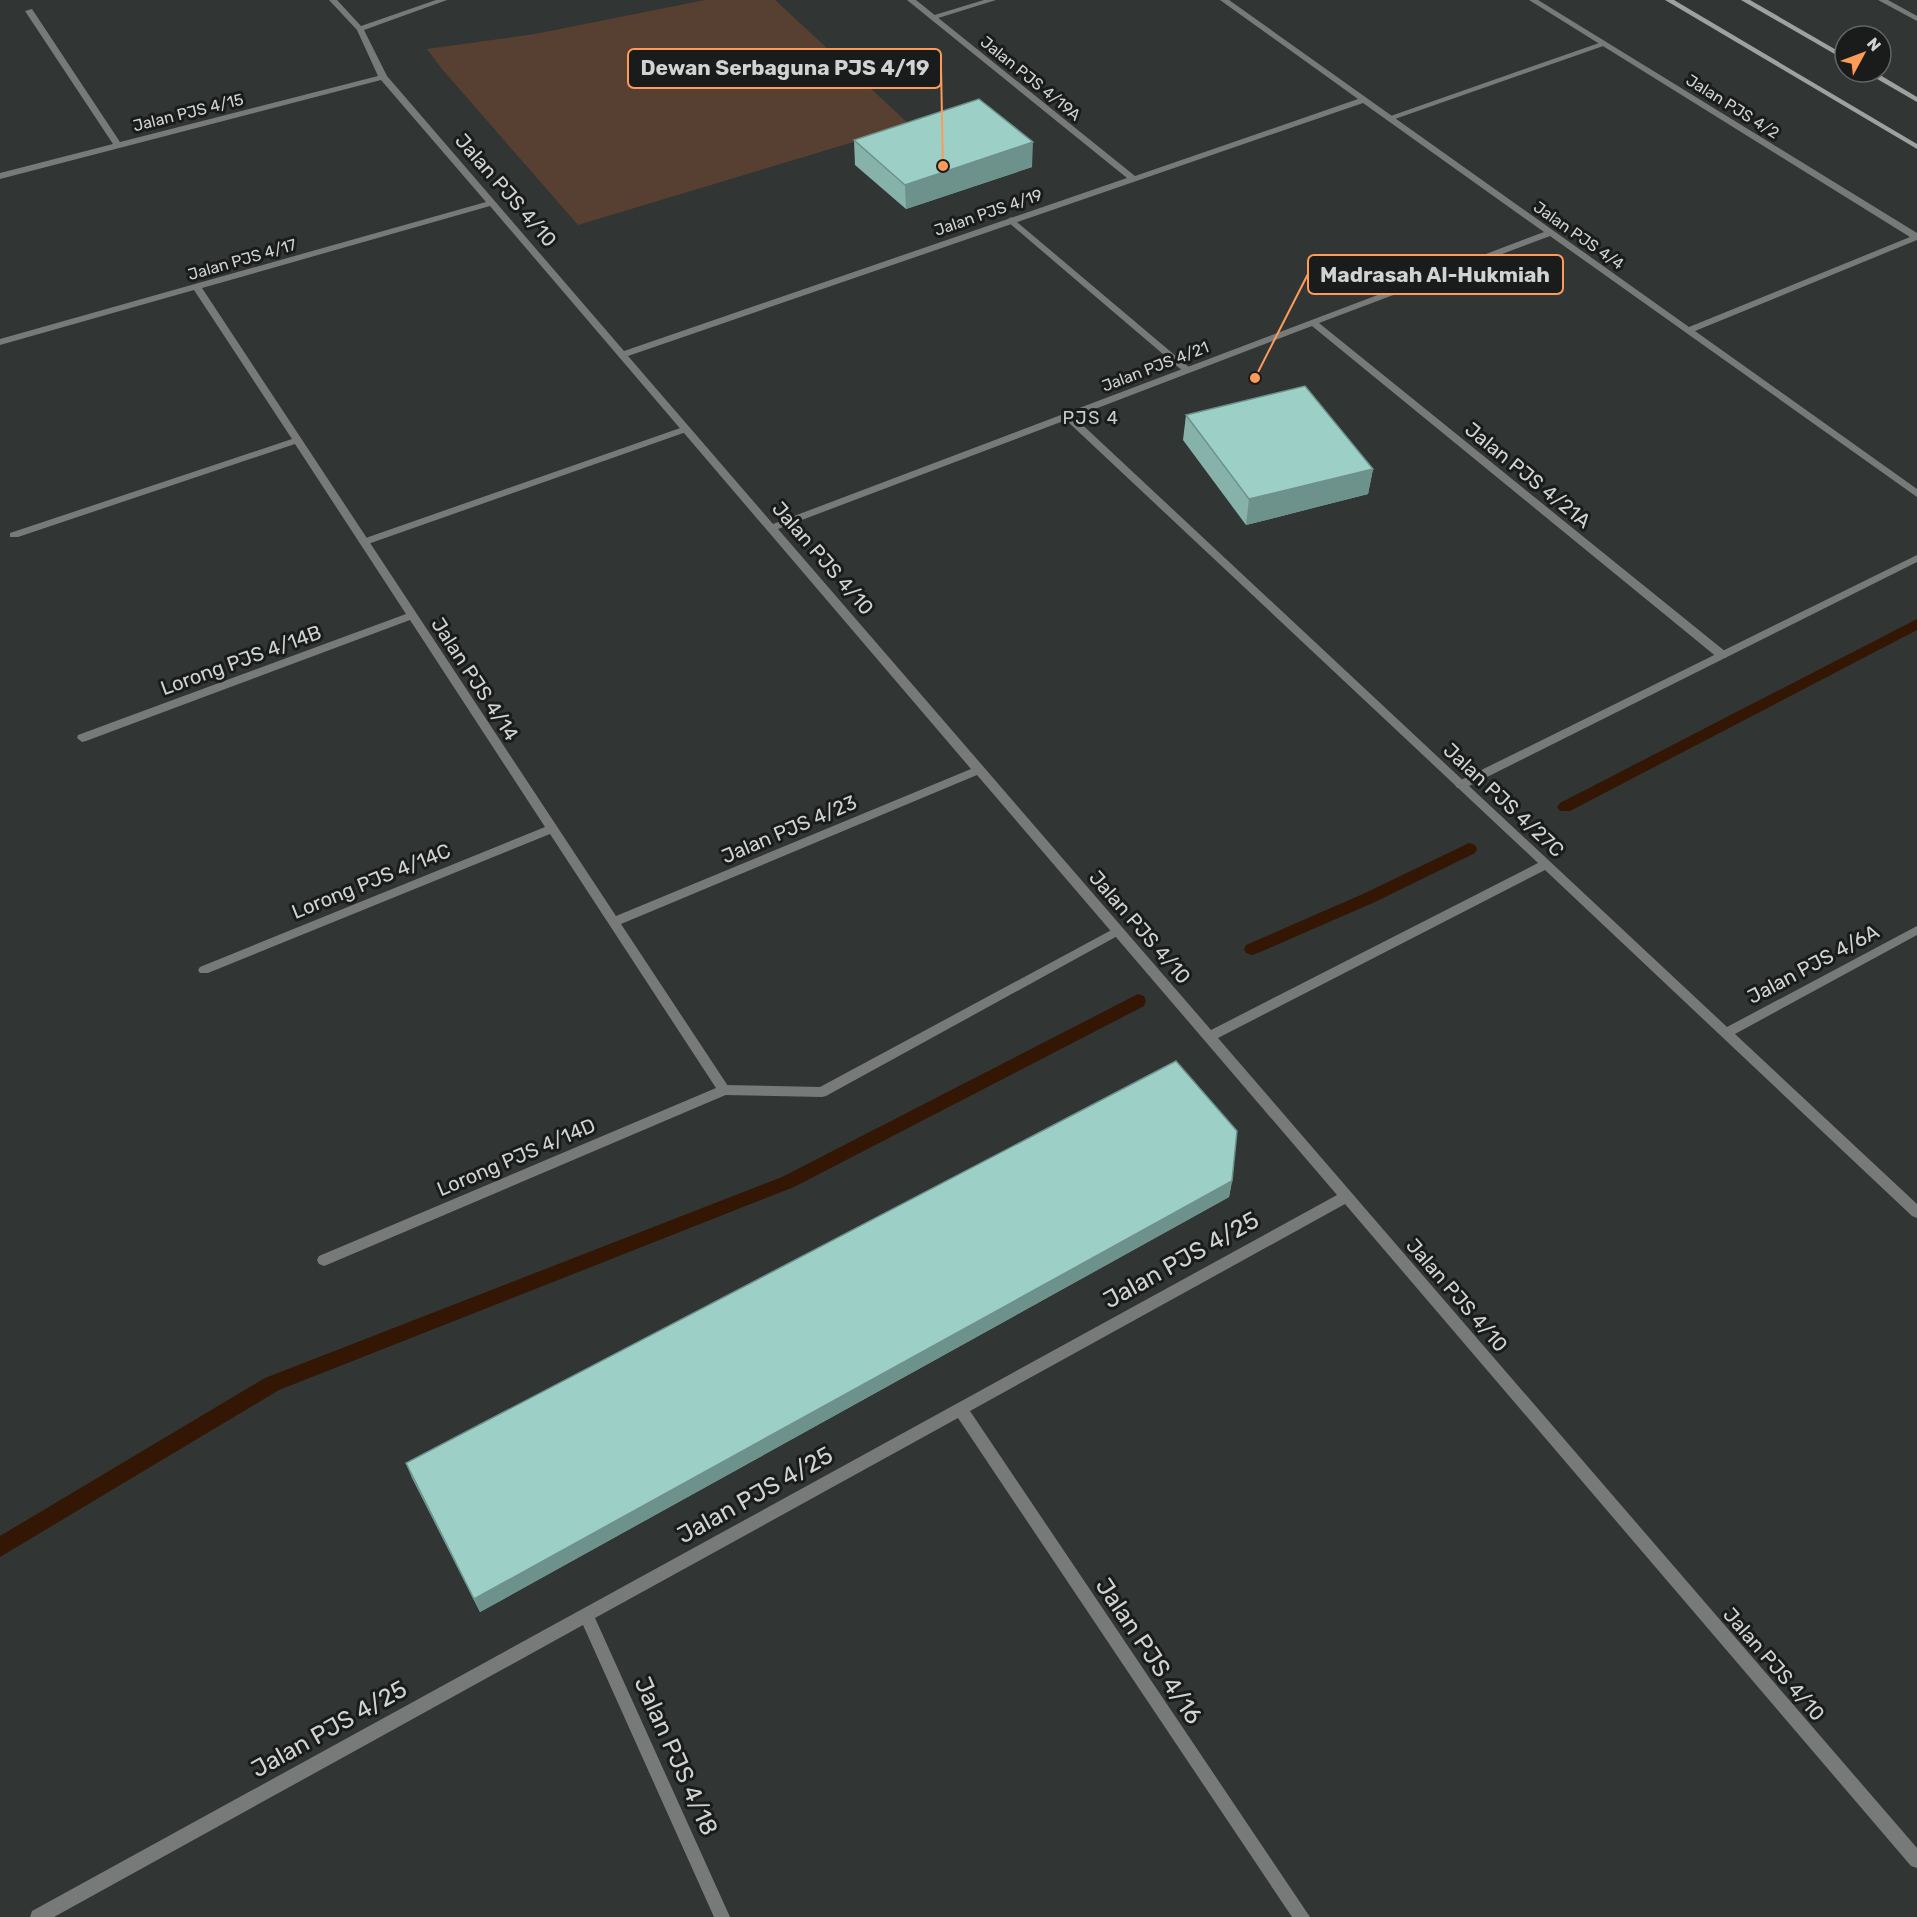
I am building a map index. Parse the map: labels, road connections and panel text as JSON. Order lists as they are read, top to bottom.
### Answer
{
  "streets": {
    "street": [
      "Jalan PJS 4/19A",
      "Jalan PJS 4/2",
      "Jalan PJS 4/15",
      "Jalan PJS 4/10",
      "Jalan PJS 4/19",
      "Jalan PJS 4/4",
      "Jalan PJS 4/17",
      "Jalan PJS 4/21",
      "Jalan PJS 4/21A",
      "Lorong PJS 4/14B",
      "Jalan PJS 4/14",
      "Jalan PJS 4/27C",
      "Jalan PJS 4/23",
      "Lorong PJS 4/14C",
      "Jalan PJS 4/6A",
      "Lorong PJS 4/14D",
      "Jalan PJS 4/25",
      "Jalan PJS 4/16",
      "Jalan PJS 4/18"
    ]
  },
  "crossings": [
    ["Jalan PJS 4/19A", "Jalan PJS 4/19"],
    ["Jalan PJS 4/15", "Jalan PJS 4/10"],
    ["Jalan PJS 4/10", "Jalan PJS 4/19"],
    ["Jalan PJS 4/10", "Jalan PJS 4/17"],
    ["Jalan PJS 4/10", "Jalan PJS 4/21"],
    ["Jalan PJS 4/10", "Jalan PJS 4/23"],
    ["Jalan PJS 4/10", "Jalan PJS 4/25"],
    ["Jalan PJS 4/19", "Jalan PJS 4/4"],
    ["Jalan PJS 4/4", "Jalan PJS 4/21"],
    ["Jalan PJS 4/17", "Jalan PJS 4/14"],
    ["Jalan PJS 4/21", "Jalan PJS 4/21A"],
    ["Jalan PJS 4/21", "Jalan PJS 4/27C"],
    ["Lorong PJS 4/14B", "Jalan PJS 4/14"],
    ["Jalan PJS 4/14", "Jalan PJS 4/23"],
    ["Jalan PJS 4/14", "Lorong PJS 4/14C"],
    ["Jalan PJS 4/14", "Lorong PJS 4/14D"],
    ["Jalan PJS 4/27C", "Jalan PJS 4/6A"],
    ["Jalan PJS 4/25", "Jalan PJS 4/16"],
    ["Jalan PJS 4/25", "Jalan PJS 4/18"]
  ],
  "districts": ["PJS 4"],
  "places": ["Dewan Serbaguna PJS 4/19", "Madrasah Al-Hukmiah"],
  "north": "top right"
}
